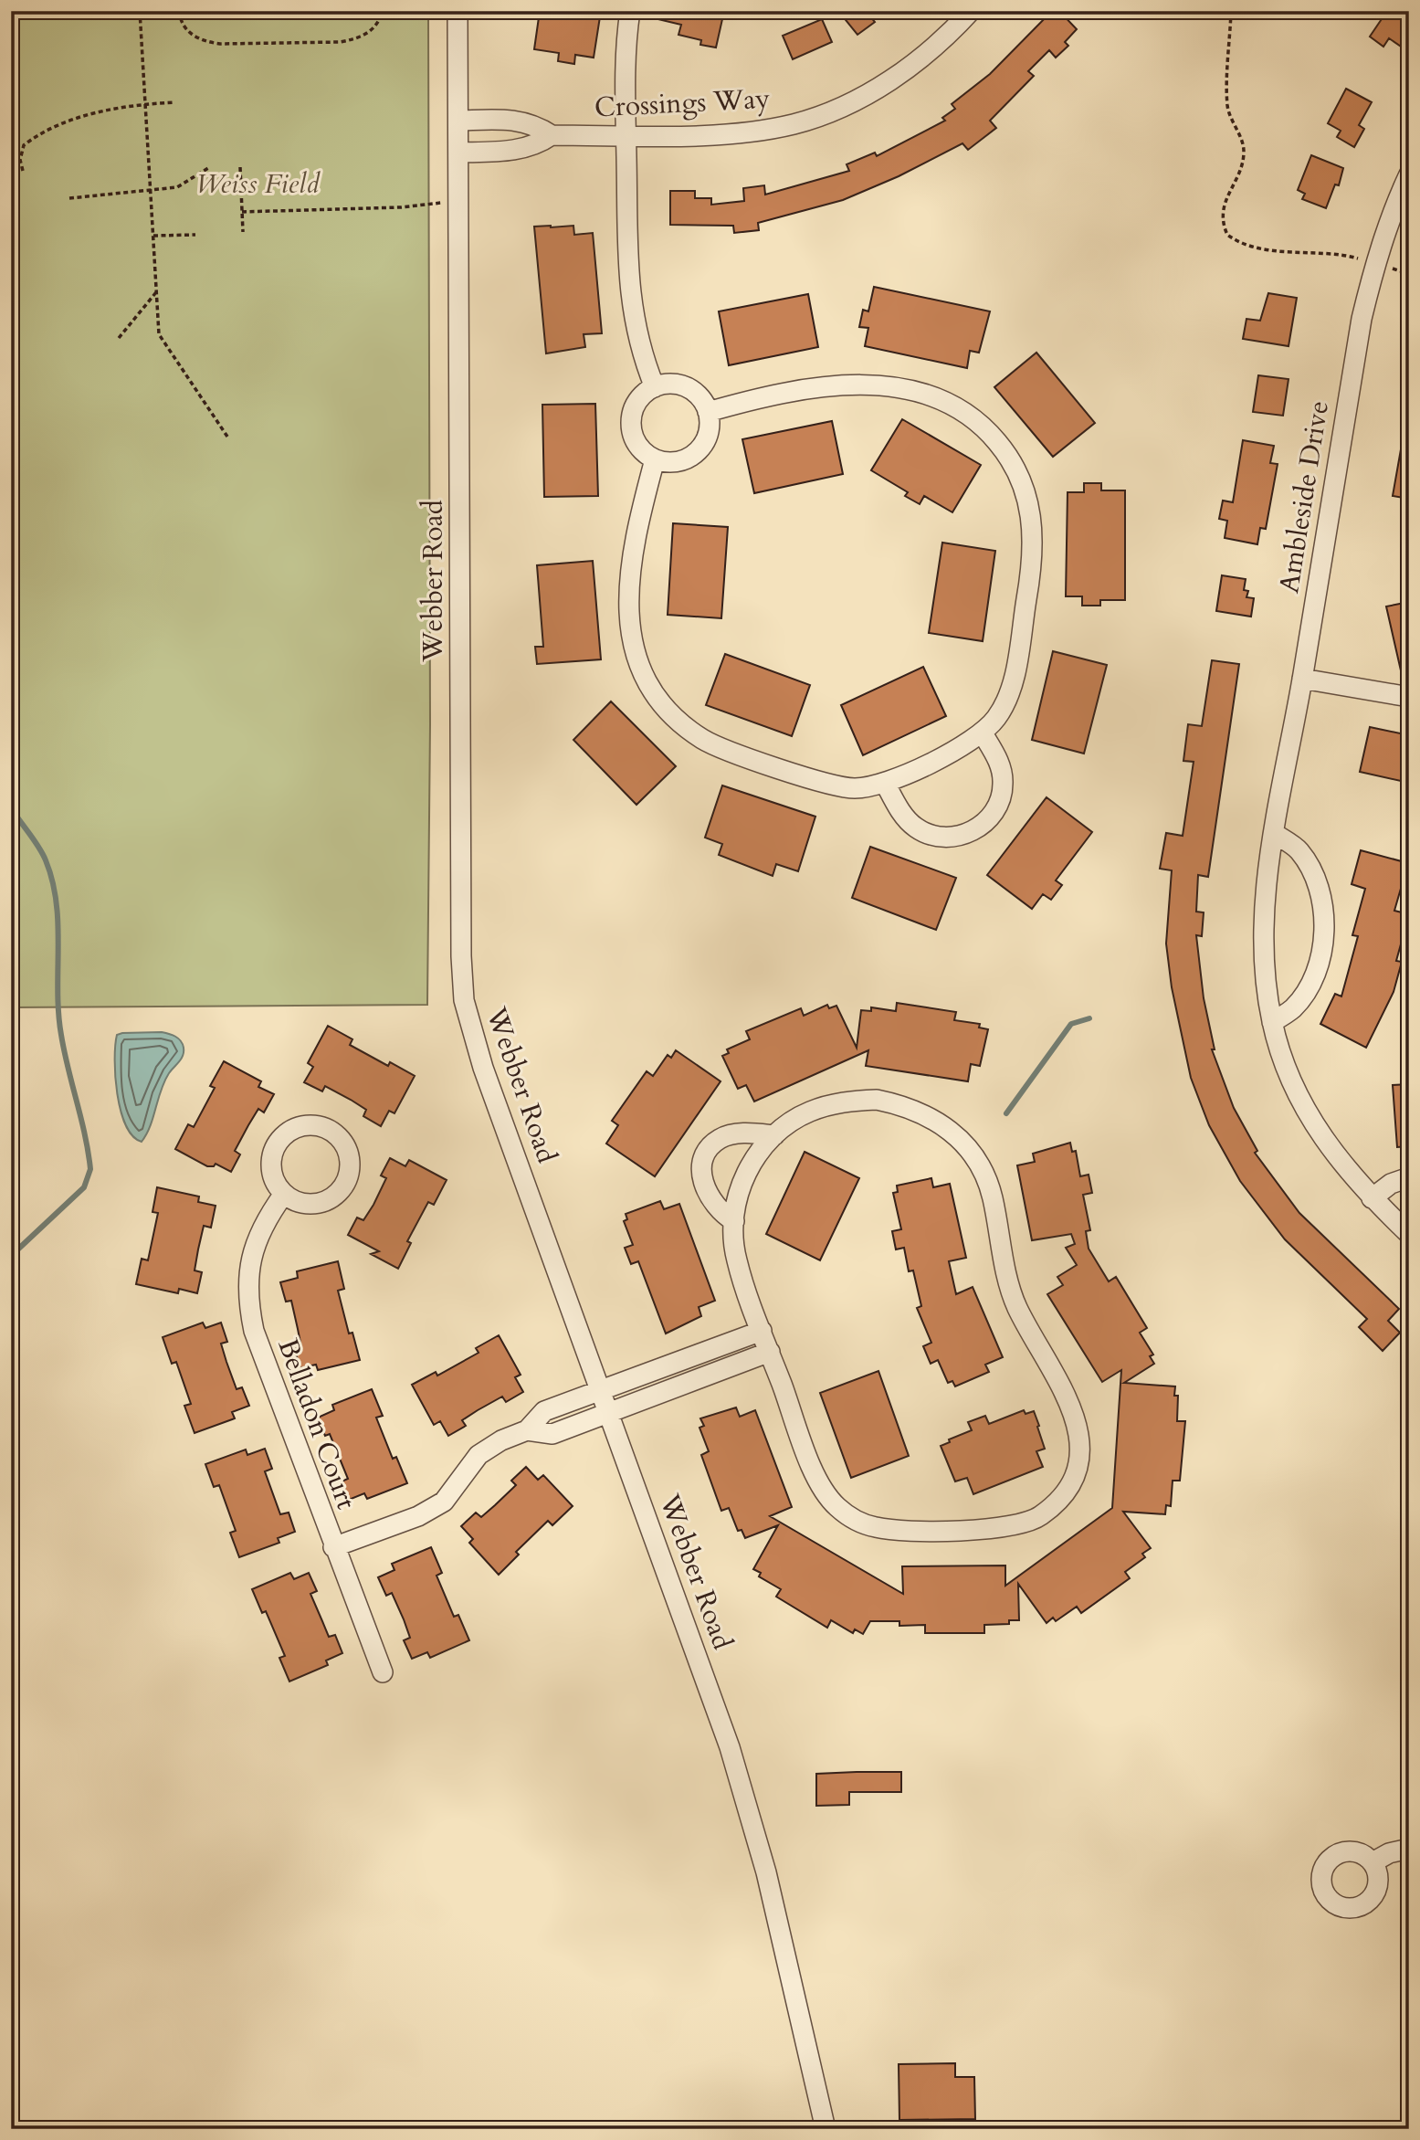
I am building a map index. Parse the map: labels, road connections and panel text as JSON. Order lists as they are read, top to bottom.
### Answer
{
  "streets": {
    "street": [
      "Crossings Way",
      "Ambleside Drive",
      "Webber Road",
      "Belladon Court"
    ]
  },
  "crossings": [
    ["Crossings Way", "Webber Road"]
  ],
  "parks": ["Weiss Field"]
}
